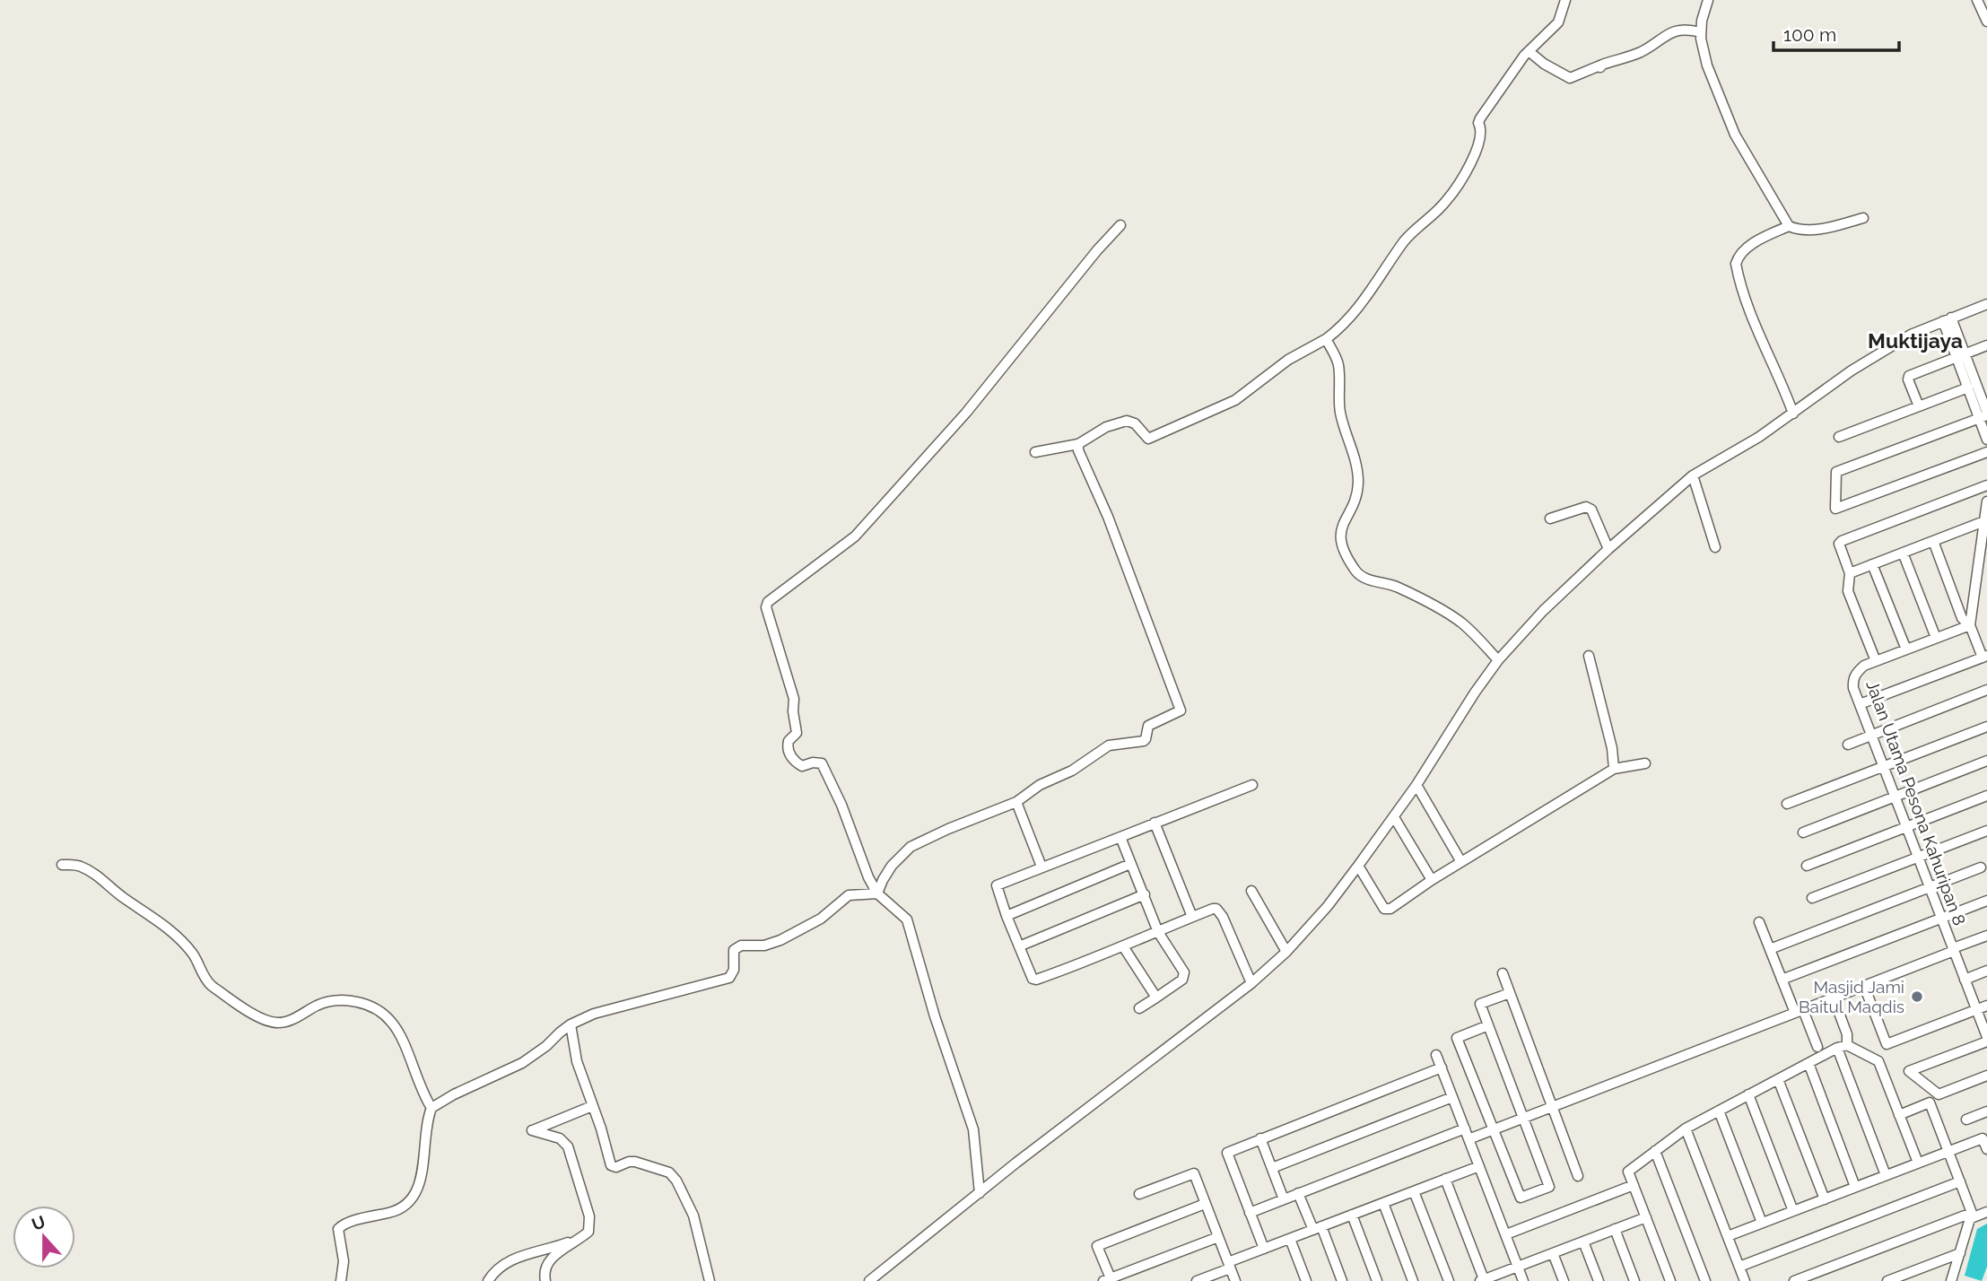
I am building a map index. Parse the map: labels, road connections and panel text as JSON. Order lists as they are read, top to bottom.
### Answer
{
  "streets": {
    "street": ["Jalan Utama Pesona Kahuripan 8"]
  },
  "districts": ["Muktijaya"],
  "places": ["Masjid Jami Baitul Maqdis"],
  "scale_bar": "100 m",
  "north": "top"
}
